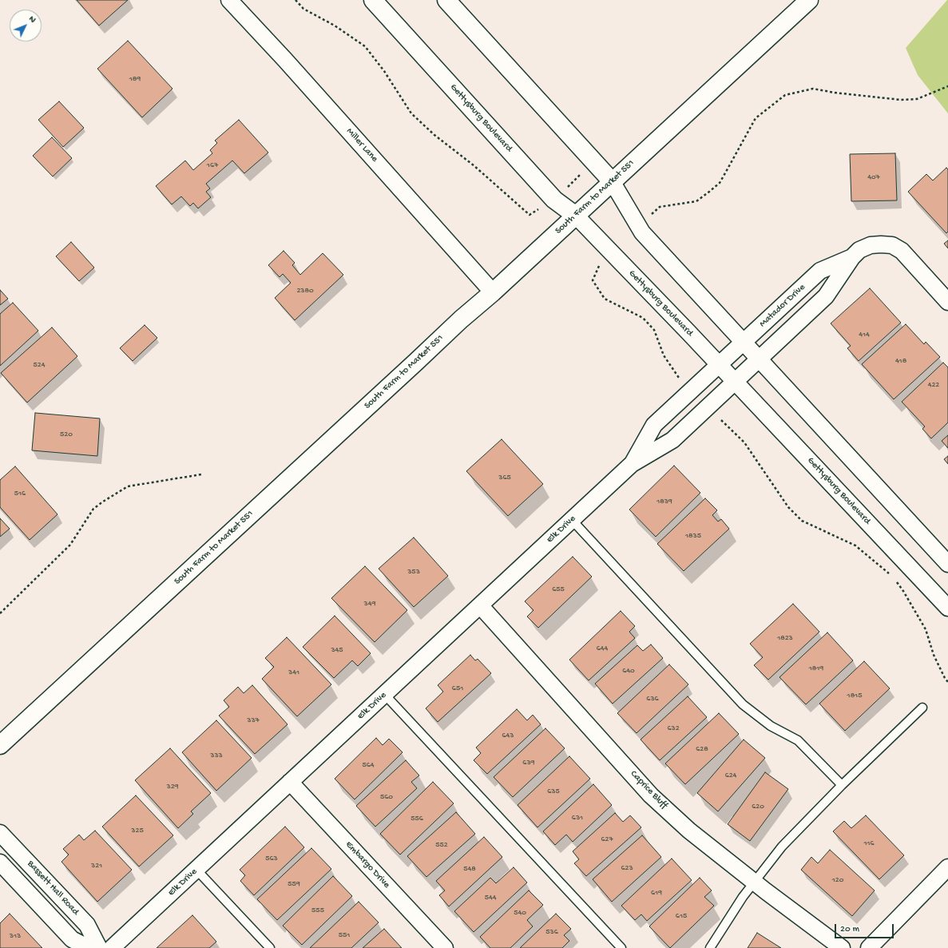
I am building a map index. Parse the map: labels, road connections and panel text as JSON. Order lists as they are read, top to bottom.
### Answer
{
  "streets": {
    "main road": ["Gettysburg Boulevard", "South Farm to Market 551"],
    "street": [
      "Miller Lane",
      "Matador Drive",
      "Elk Drive",
      "Caprice Bluff",
      "Embargo Drive",
      "Bassett Hall Road"
    ]
  },
  "crossings": [
    ["Gettysburg Boulevard", "South Farm to Market 551"],
    ["Gettysburg Boulevard", "Matador Drive"],
    ["Gettysburg Boulevard", "Elk Drive"],
    ["Miller Lane", "South Farm to Market 551"],
    ["Matador Drive", "Elk Drive"],
    ["Elk Drive", "Caprice Bluff"],
    ["Elk Drive", "Embargo Drive"]
  ],
  "house_numbers": [
    "189",
    "167",
    "407",
    "2380",
    "414",
    "418",
    "524",
    "422",
    "520",
    "365",
    "516",
    "1839",
    "1835",
    "353",
    "655",
    "349",
    "1823",
    "644",
    "345",
    "1819",
    "640",
    "341",
    "651",
    "1815",
    "636",
    "337",
    "632",
    "643",
    "628",
    "333",
    "639",
    "564",
    "624",
    "329",
    "635",
    "560",
    "620",
    "631",
    "556",
    "325",
    "627",
    "116",
    "552",
    "563",
    "321",
    "623",
    "548",
    "120",
    "559",
    "619",
    "544",
    "555",
    "540",
    "615",
    "536",
    "551",
    "313"
  ],
  "scale_bar": "20 m",
  "north": "top right"
}
